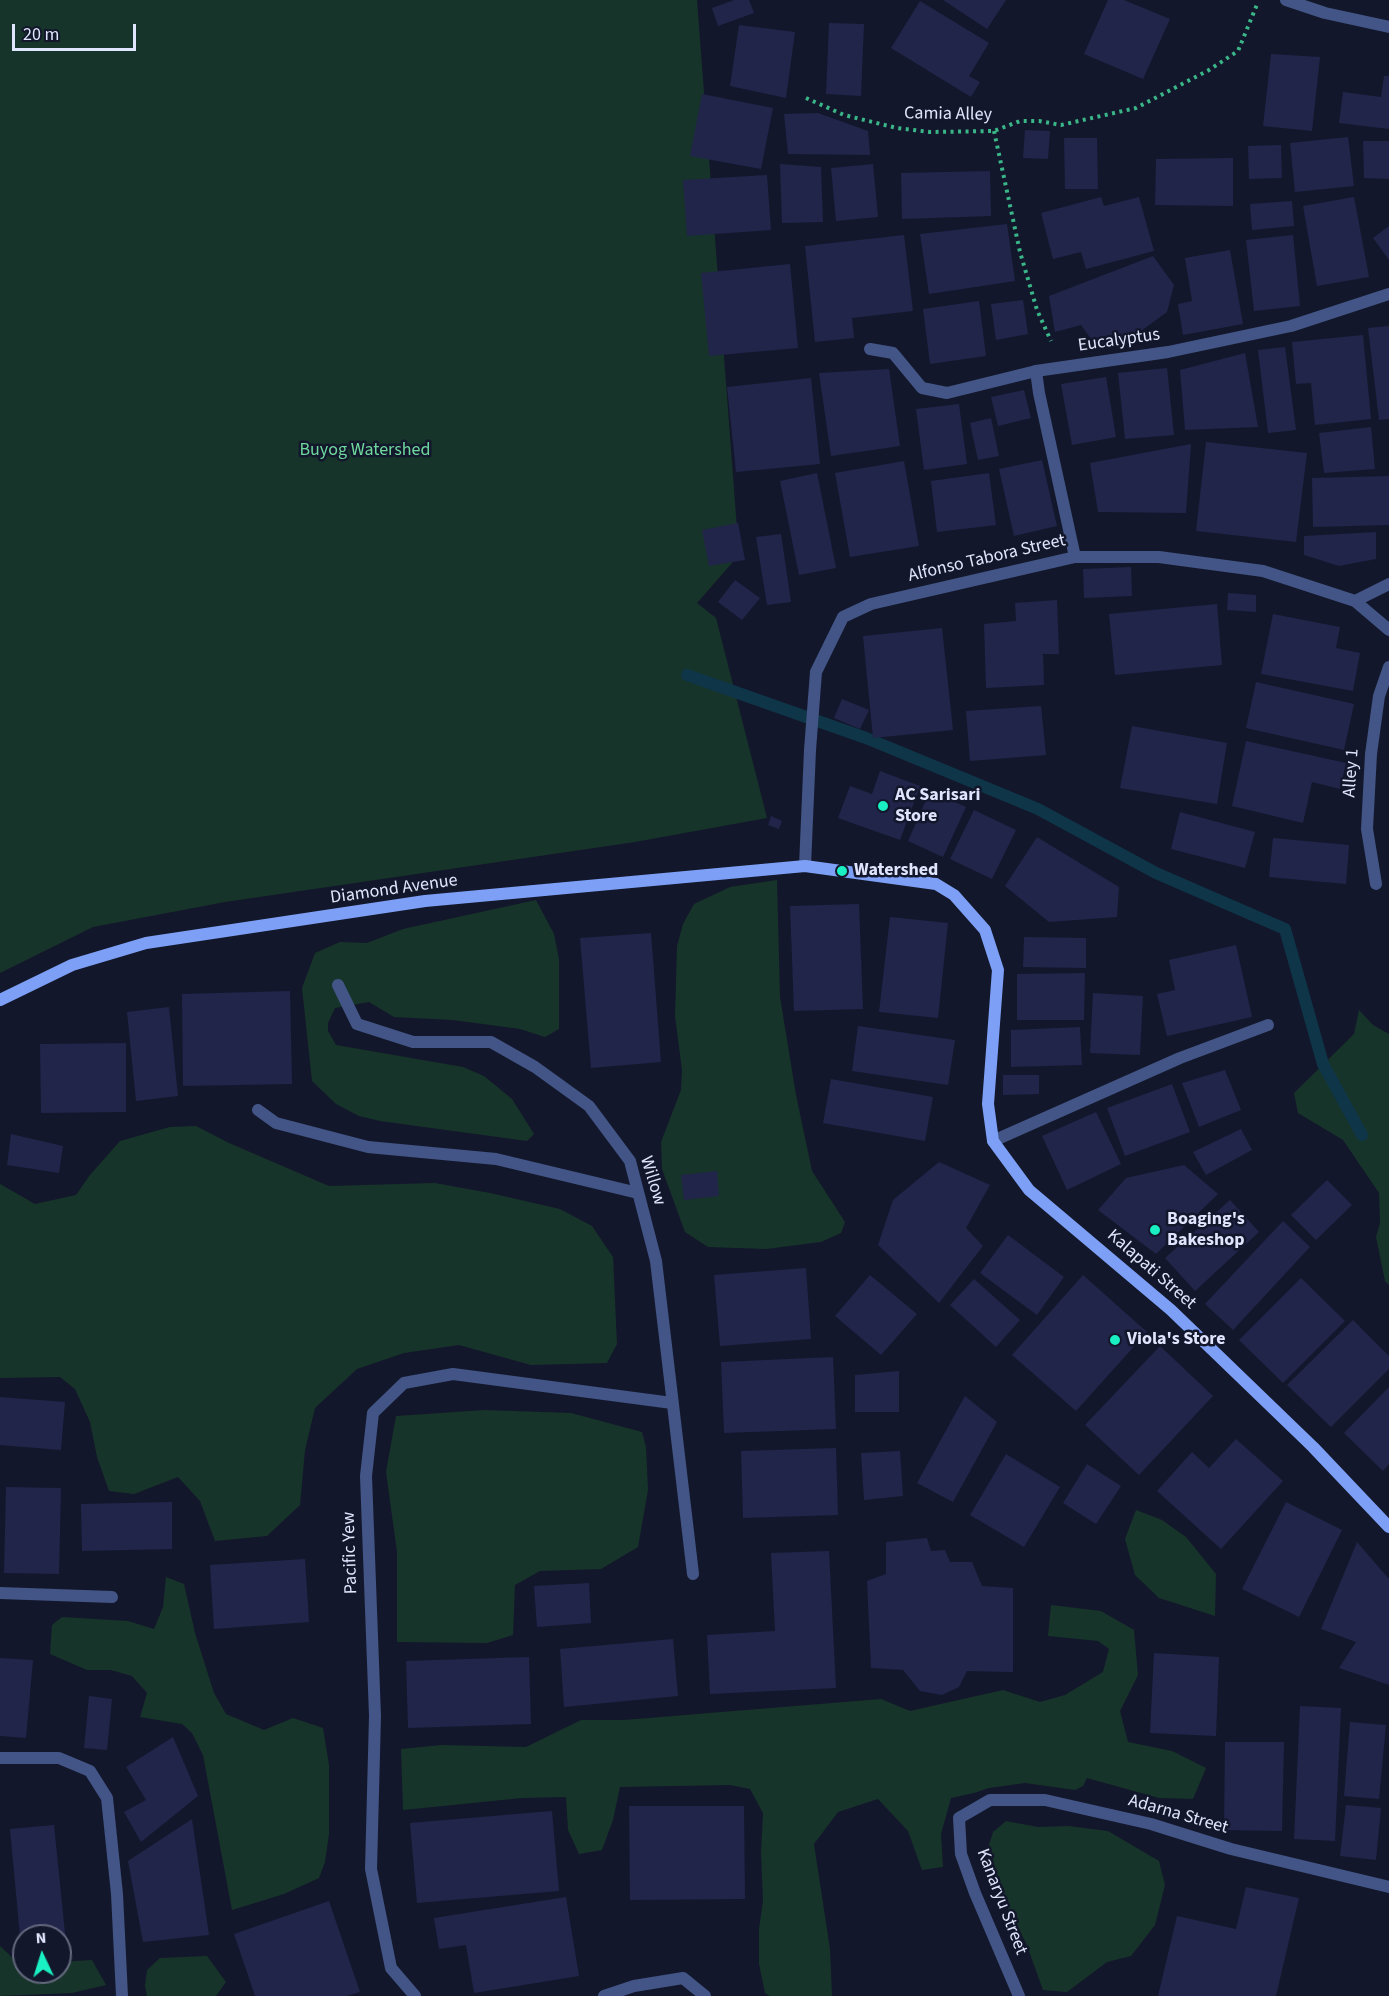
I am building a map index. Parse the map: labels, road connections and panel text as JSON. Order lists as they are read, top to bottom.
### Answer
{
  "streets": {
    "street": [
      "Eucalyptus",
      "Alfonso Tabora Street",
      "Alley 1",
      "Diamond Avenue",
      "Willow",
      "Kalapati Street",
      "Pacific Yew",
      "Adarna Street",
      "Kanaryu Street"
    ],
    "path": ["Camia Alley"]
  },
  "crossings": [
    ["Alfonso Tabora Street", "Diamond Avenue"],
    ["Alfonso Tabora Street", "Kalapati Street"],
    ["Diamond Avenue", "Kalapati Street"],
    ["Willow", "Pacific Yew"],
    ["Adarna Street", "Kanaryu Street"]
  ],
  "parks": ["Buyog Watershed"],
  "places": [
    "AC Sarisari Store",
    "Watershed",
    "Boaging's Bakeshop",
    "Viola's Store"
  ],
  "scale_bar": "20 m",
  "north": "top"
}
